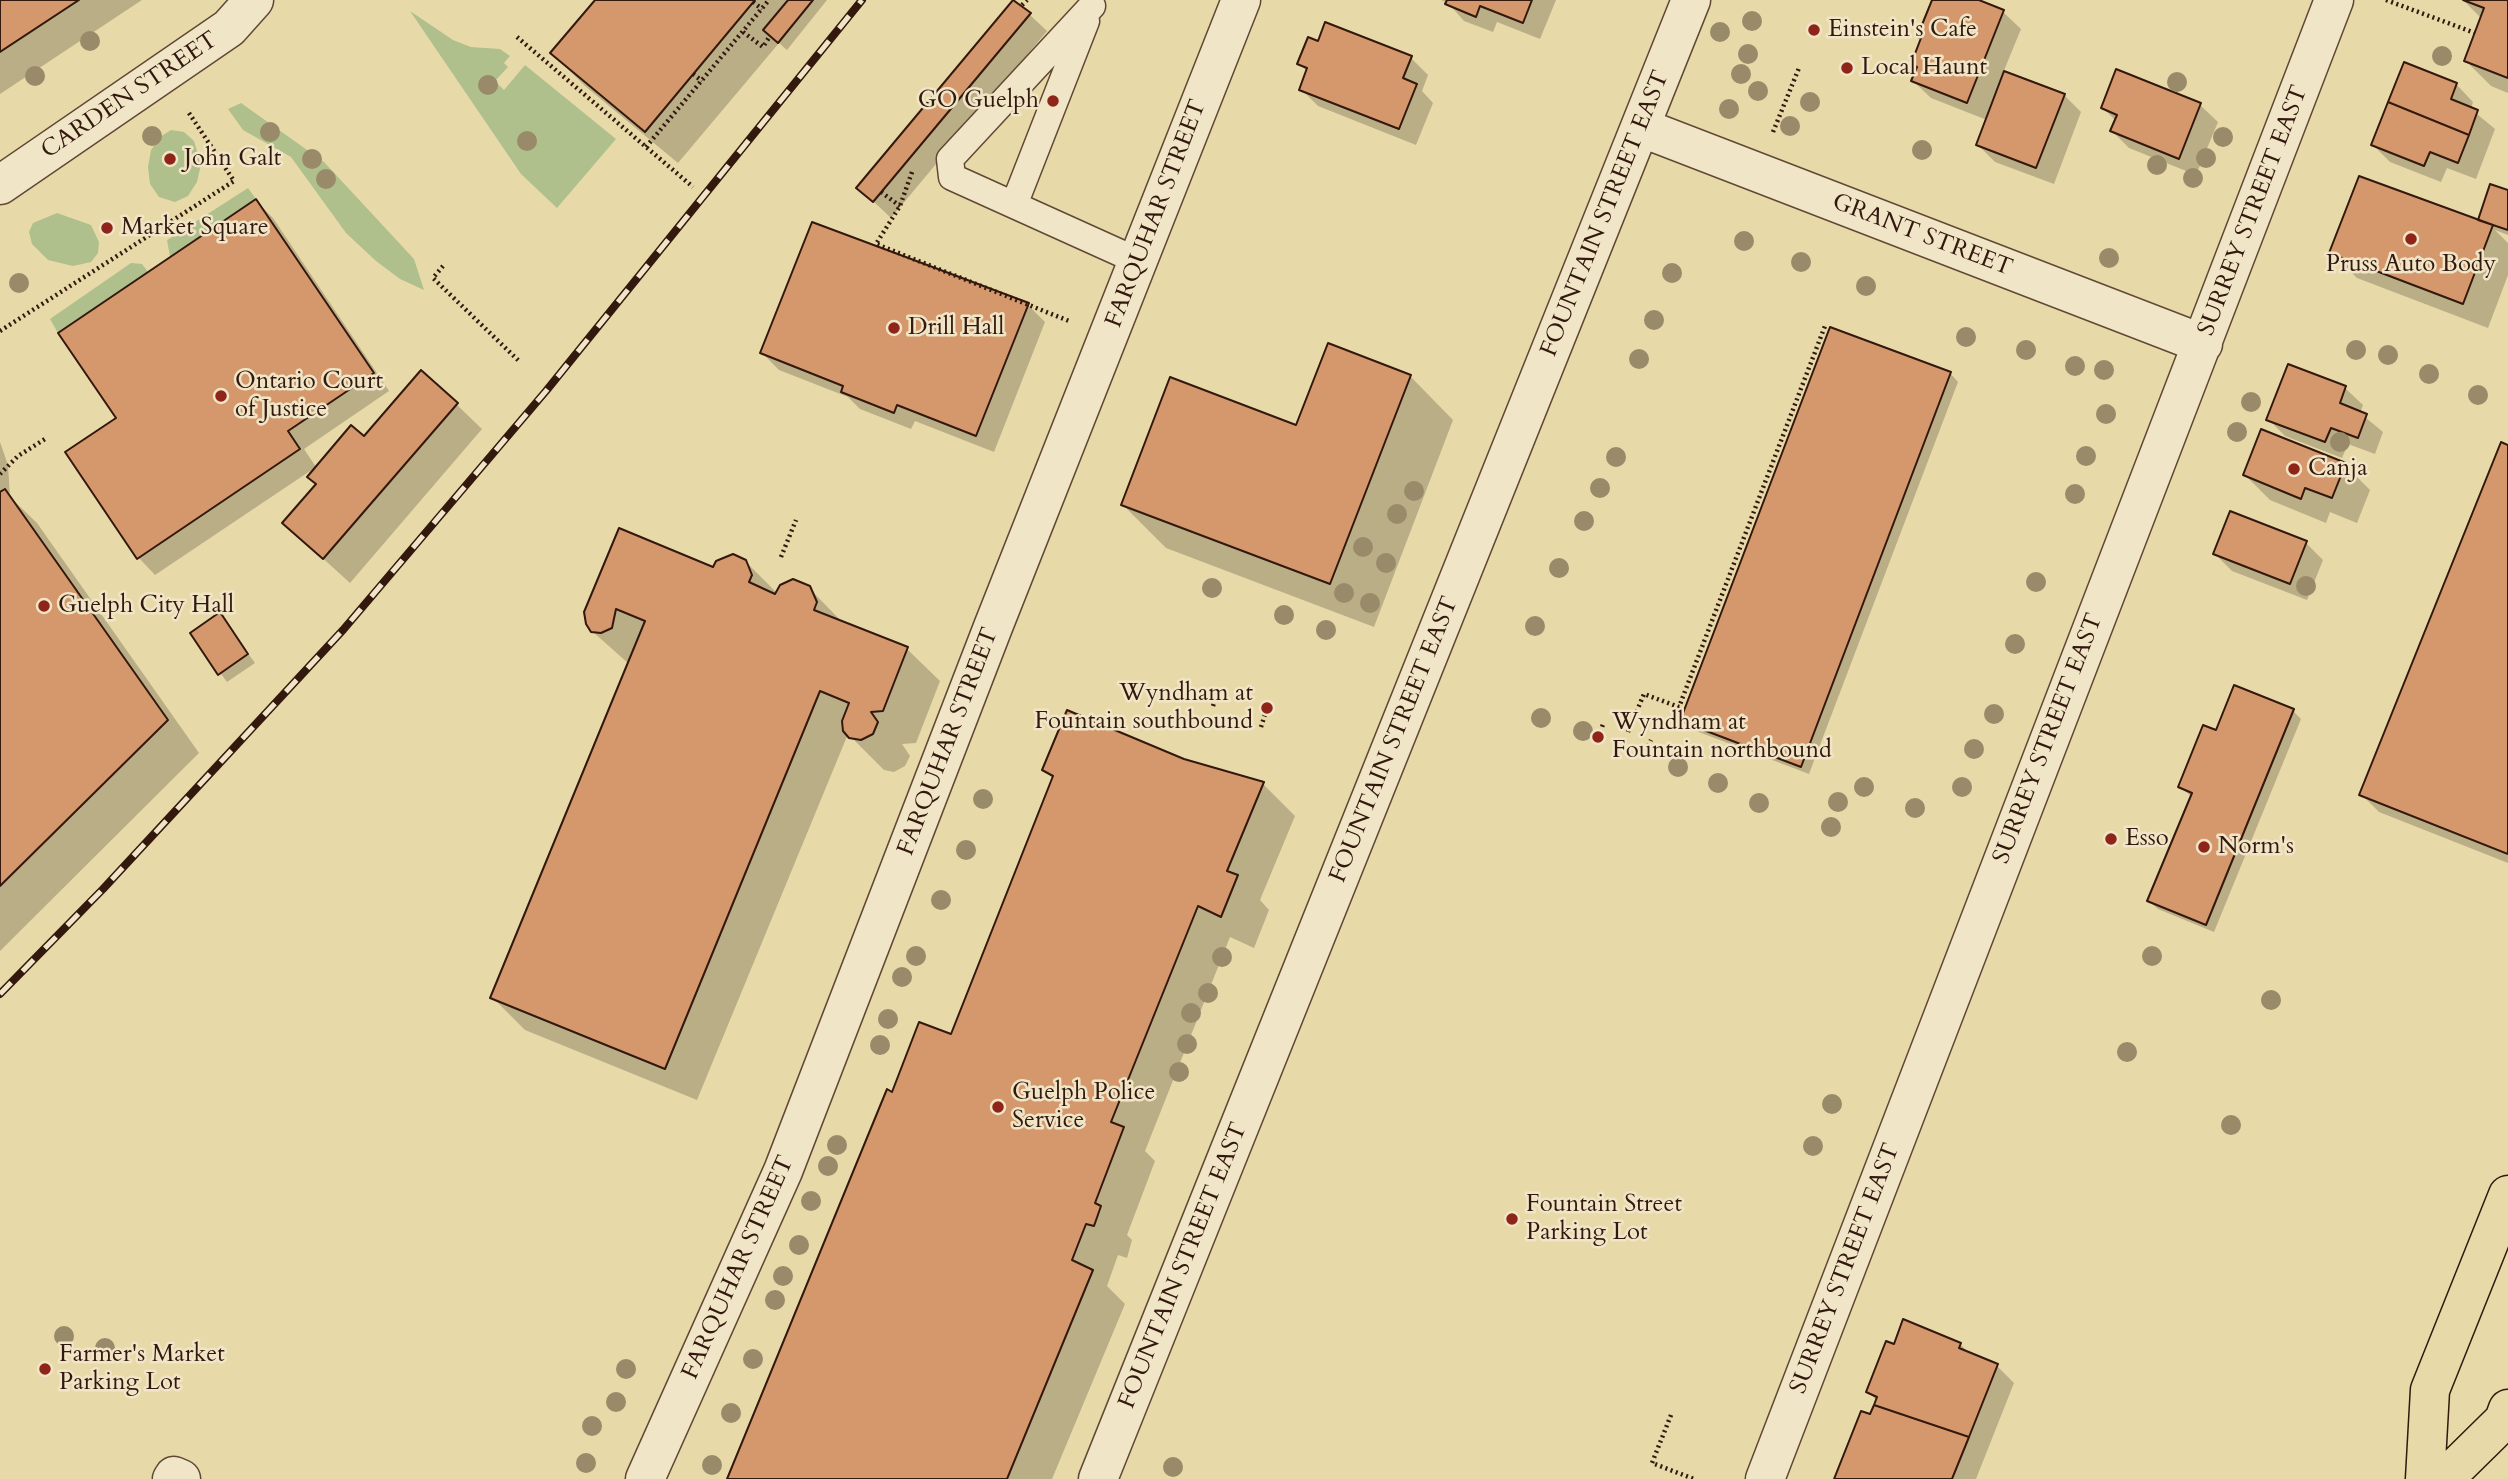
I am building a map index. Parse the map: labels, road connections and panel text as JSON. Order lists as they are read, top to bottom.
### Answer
{
  "streets": {
    "street": [
      "CARDEN STREET",
      "SURREY STREET EAST",
      "FARQUHAR STREET",
      "FOUNTAIN STREET EAST",
      "GRANT STREET"
    ]
  },
  "crossings": [
    ["SURREY STREET EAST", "GRANT STREET"],
    ["FOUNTAIN STREET EAST", "GRANT STREET"]
  ],
  "places": [
    "Einstein's Cafe",
    "Local Haunt",
    "GO Guelph",
    "John Galt",
    "Market Square",
    "Pruss Auto Body",
    "Drill Hall",
    "Ontario Court of Justice",
    "Canja",
    "Guelph City Hall",
    "Wyndham at Fountain southbound",
    "Wyndham at Fountain northbound",
    "Esso",
    "Norm's",
    "Guelph Police Service",
    "Fountain Street Parking Lot",
    "Farmer's Market Parking Lot"
  ]
}
